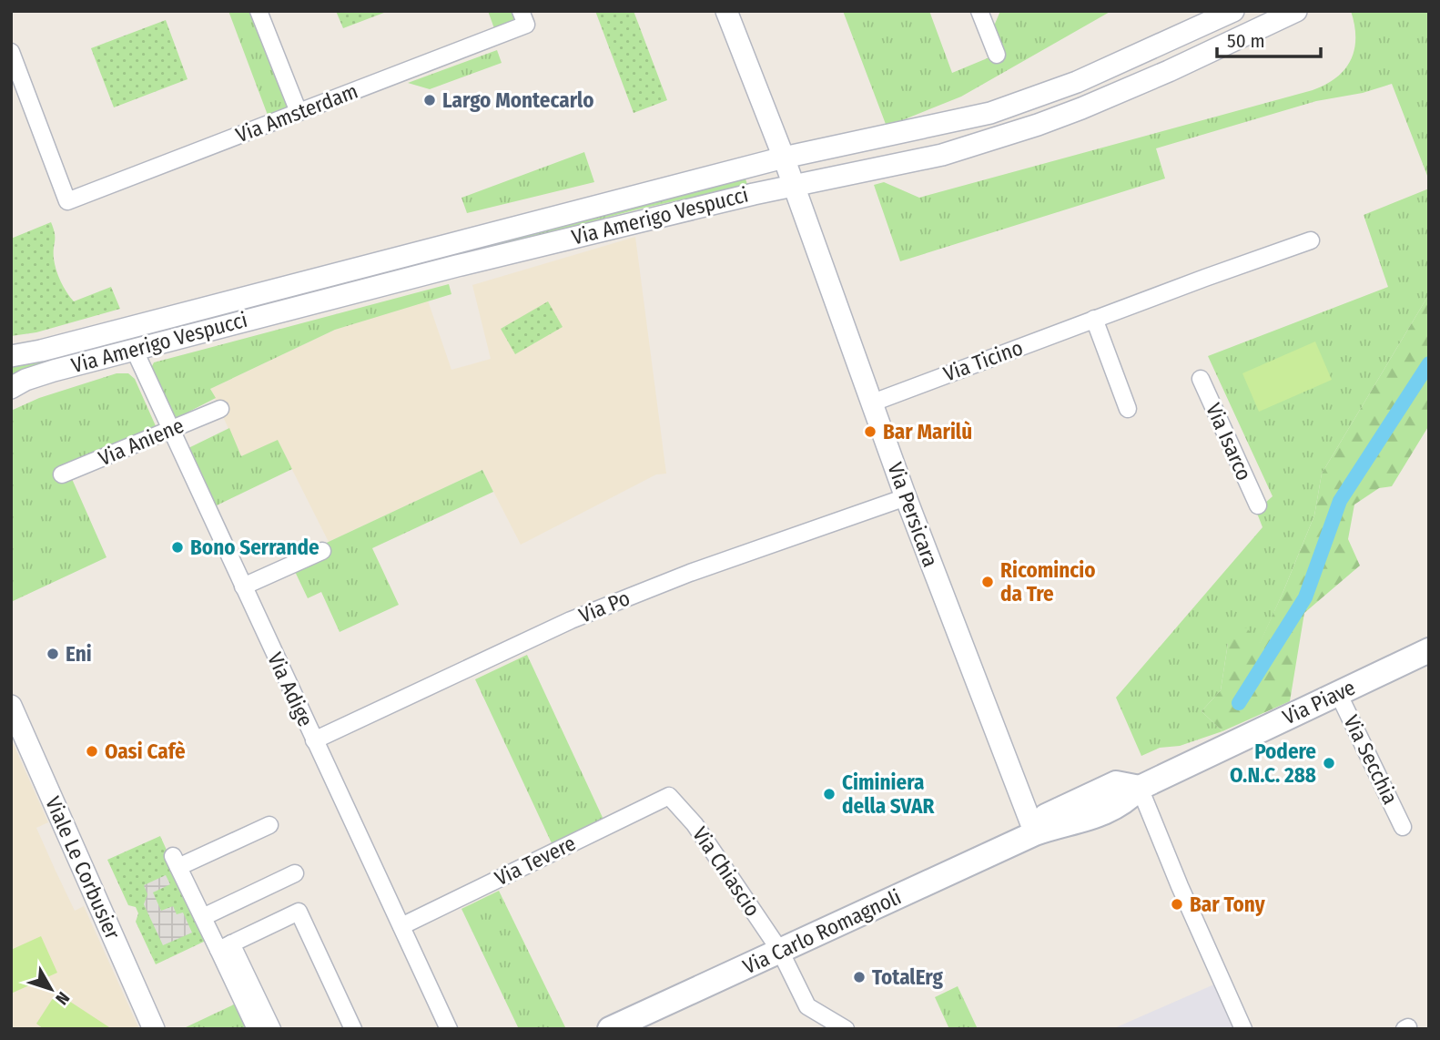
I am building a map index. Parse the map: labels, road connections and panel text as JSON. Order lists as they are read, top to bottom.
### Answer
{
  "streets": {
    "main road": ["Via Piave", "Via Carlo Romagnoli"],
    "street": [
      "Via Amsterdam",
      "Via Amerigo Vespucci",
      "Via Ticino",
      "Via Aniene",
      "Via Isarco",
      "Via Persicara",
      "Via Po",
      "Via Adige",
      "Via Secchia",
      "Via Tevere",
      "Viale Le Corbusier",
      "Via Chiascio"
    ]
  },
  "crossings": [
    ["Via Amerigo Vespucci", "Via Persicara"],
    ["Via Amerigo Vespucci", "Via Adige"],
    ["Via Ticino", "Via Persicara"],
    ["Via Aniene", "Via Adige"],
    ["Via Persicara", "Via Po"],
    ["Via Persicara", "Via Piave"],
    ["Via Persicara", "Via Carlo Romagnoli"],
    ["Via Po", "Via Adige"],
    ["Via Adige", "Via Tevere"],
    ["Via Piave", "Via Secchia"],
    ["Via Piave", "Via Carlo Romagnoli"],
    ["Via Tevere", "Via Chiascio"],
    ["Via Chiascio", "Via Carlo Romagnoli"]
  ],
  "places": [
    "Largo Montecarlo",
    "Bar Marilù",
    "Bono Serrande",
    "Ricomincio da Tre",
    "Eni",
    "Oasi Cafè",
    "Podere O.N.C. 288",
    "Ciminiera della SVAR",
    "Bar Tony",
    "TotalErg"
  ],
  "scale_bar": "50 m",
  "north": "bottom right"
}
